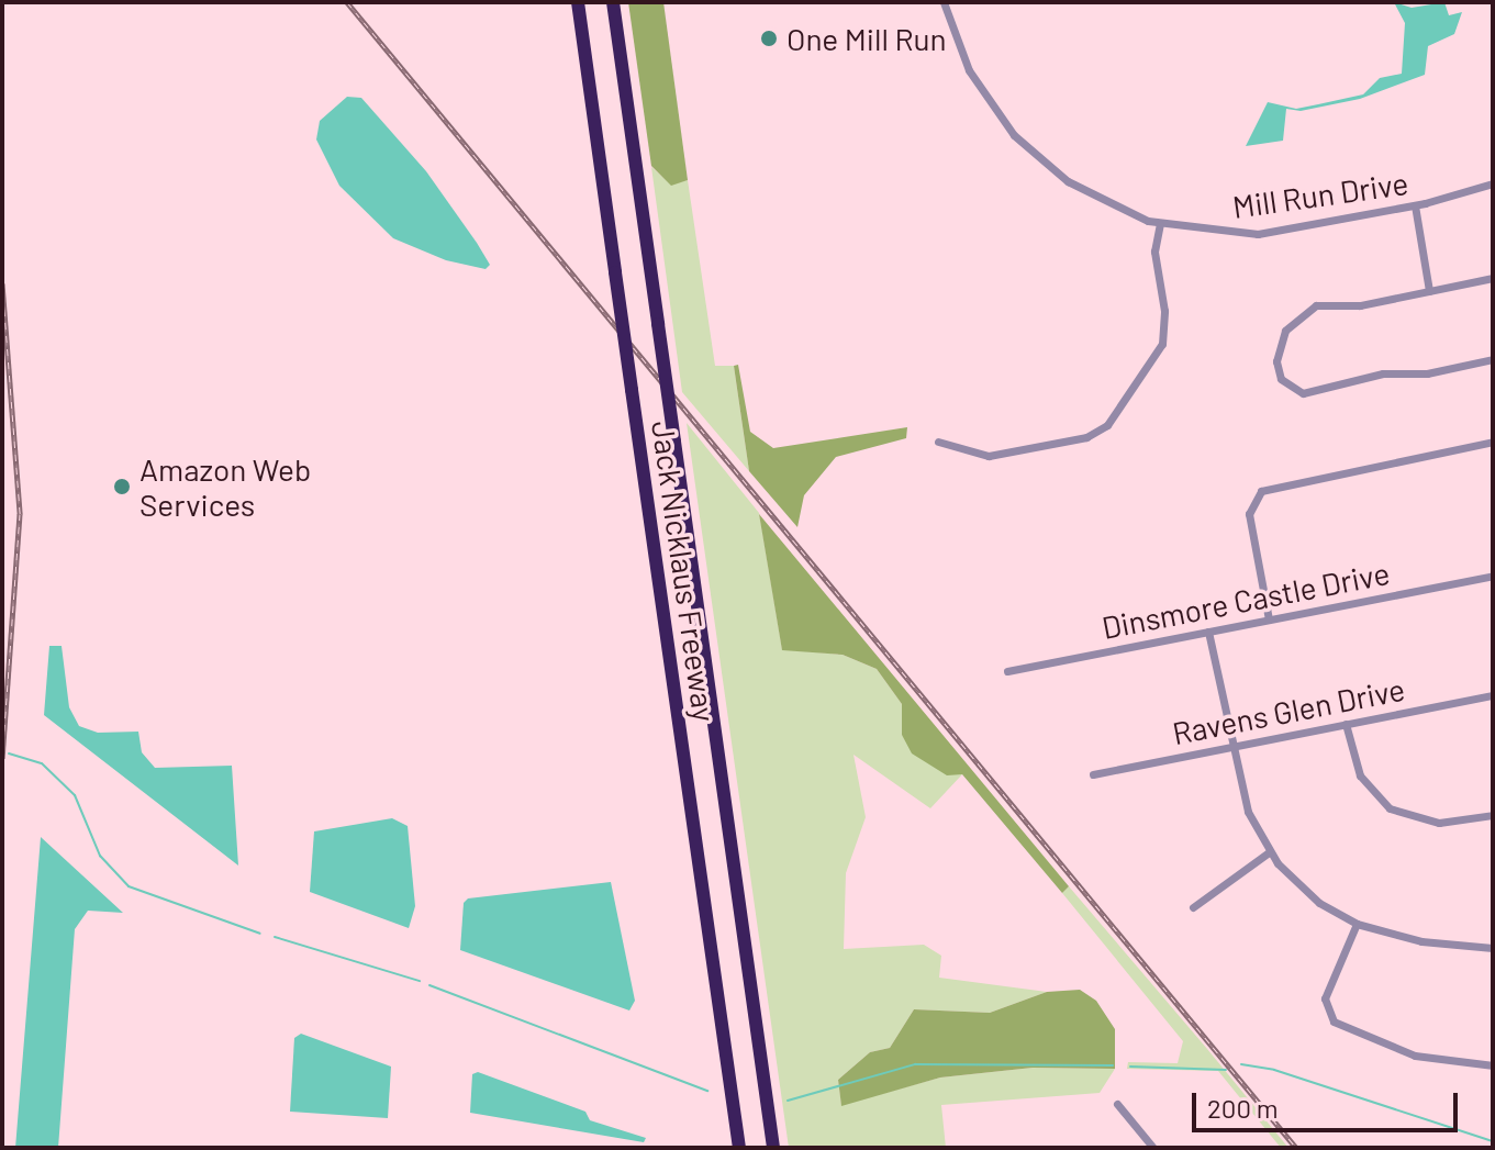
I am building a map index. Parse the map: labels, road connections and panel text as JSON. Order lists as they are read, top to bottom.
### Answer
{
  "streets": {
    "highway": ["Jack Nicklaus Freeway"],
    "street": ["Mill Run Drive", "Dinsmore Castle Drive", "Ravens Glen Drive"]
  },
  "places": ["One Mill Run", "Amazon Web Services"],
  "scale_bar": "200 m"
}
